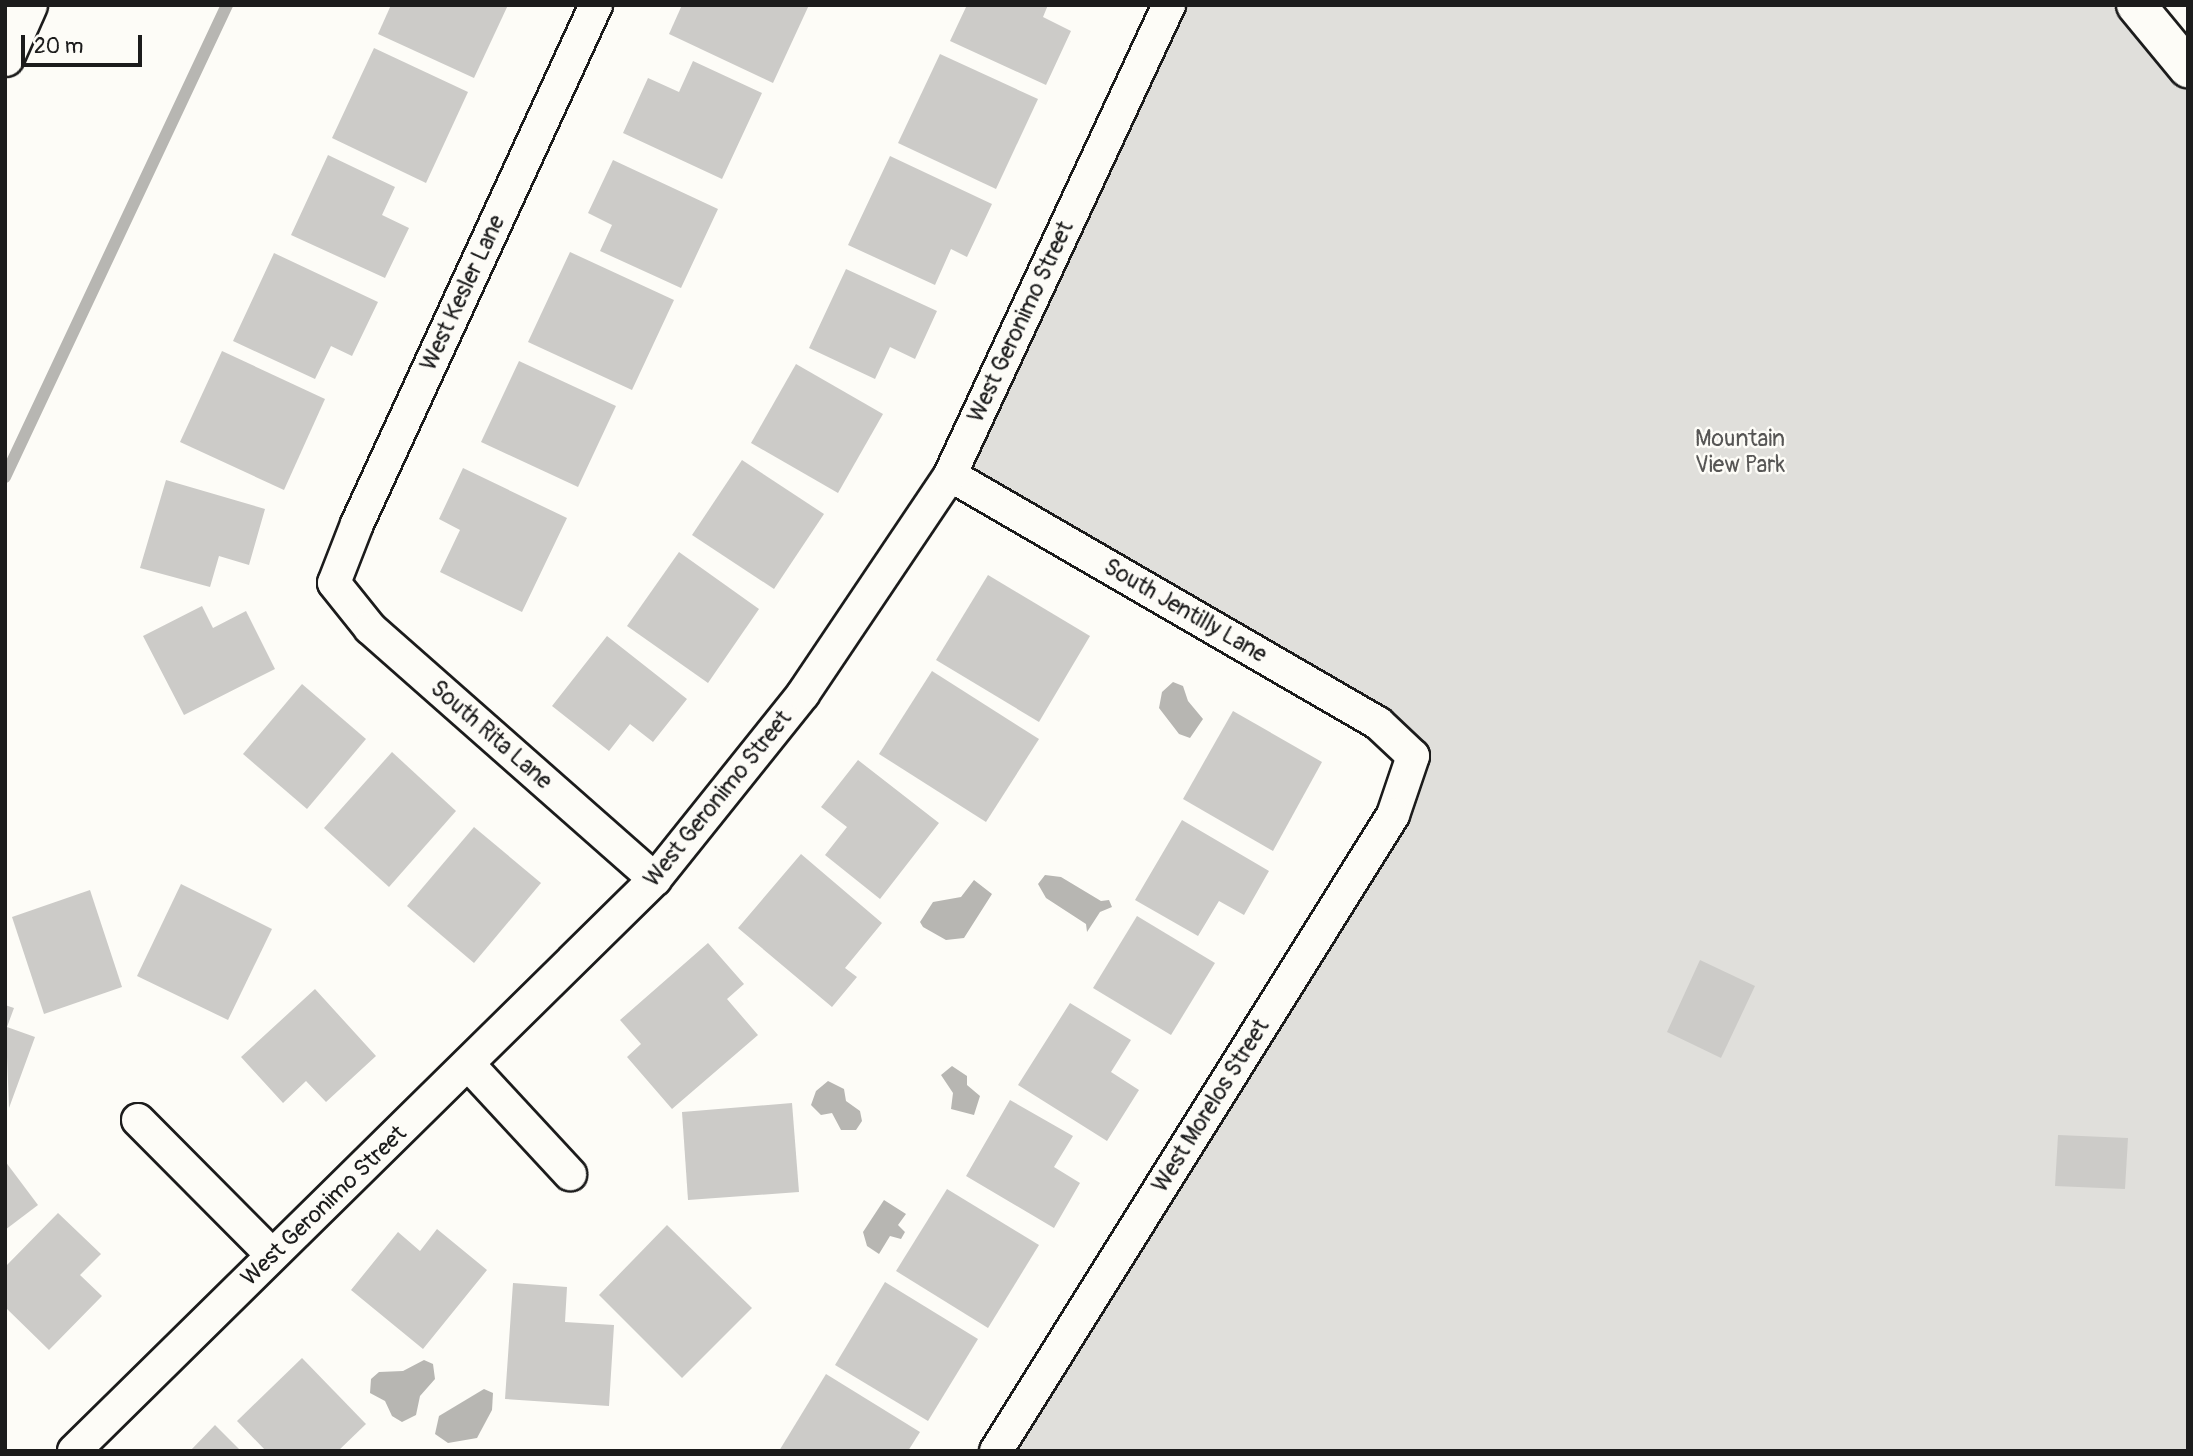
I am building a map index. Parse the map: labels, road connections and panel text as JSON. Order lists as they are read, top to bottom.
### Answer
{
  "streets": {
    "street": [
      "West Kesler Lane",
      "West Geronimo Street",
      "South Jentilly Lane",
      "South Rita Lane",
      "West Morelos Street"
    ]
  },
  "crossings": [
    ["West Kesler Lane", "South Rita Lane"],
    ["West Geronimo Street", "South Jentilly Lane"],
    ["West Geronimo Street", "South Rita Lane"],
    ["South Jentilly Lane", "West Morelos Street"]
  ],
  "parks": ["Mountain View Park"],
  "scale_bar": "20 m"
}
